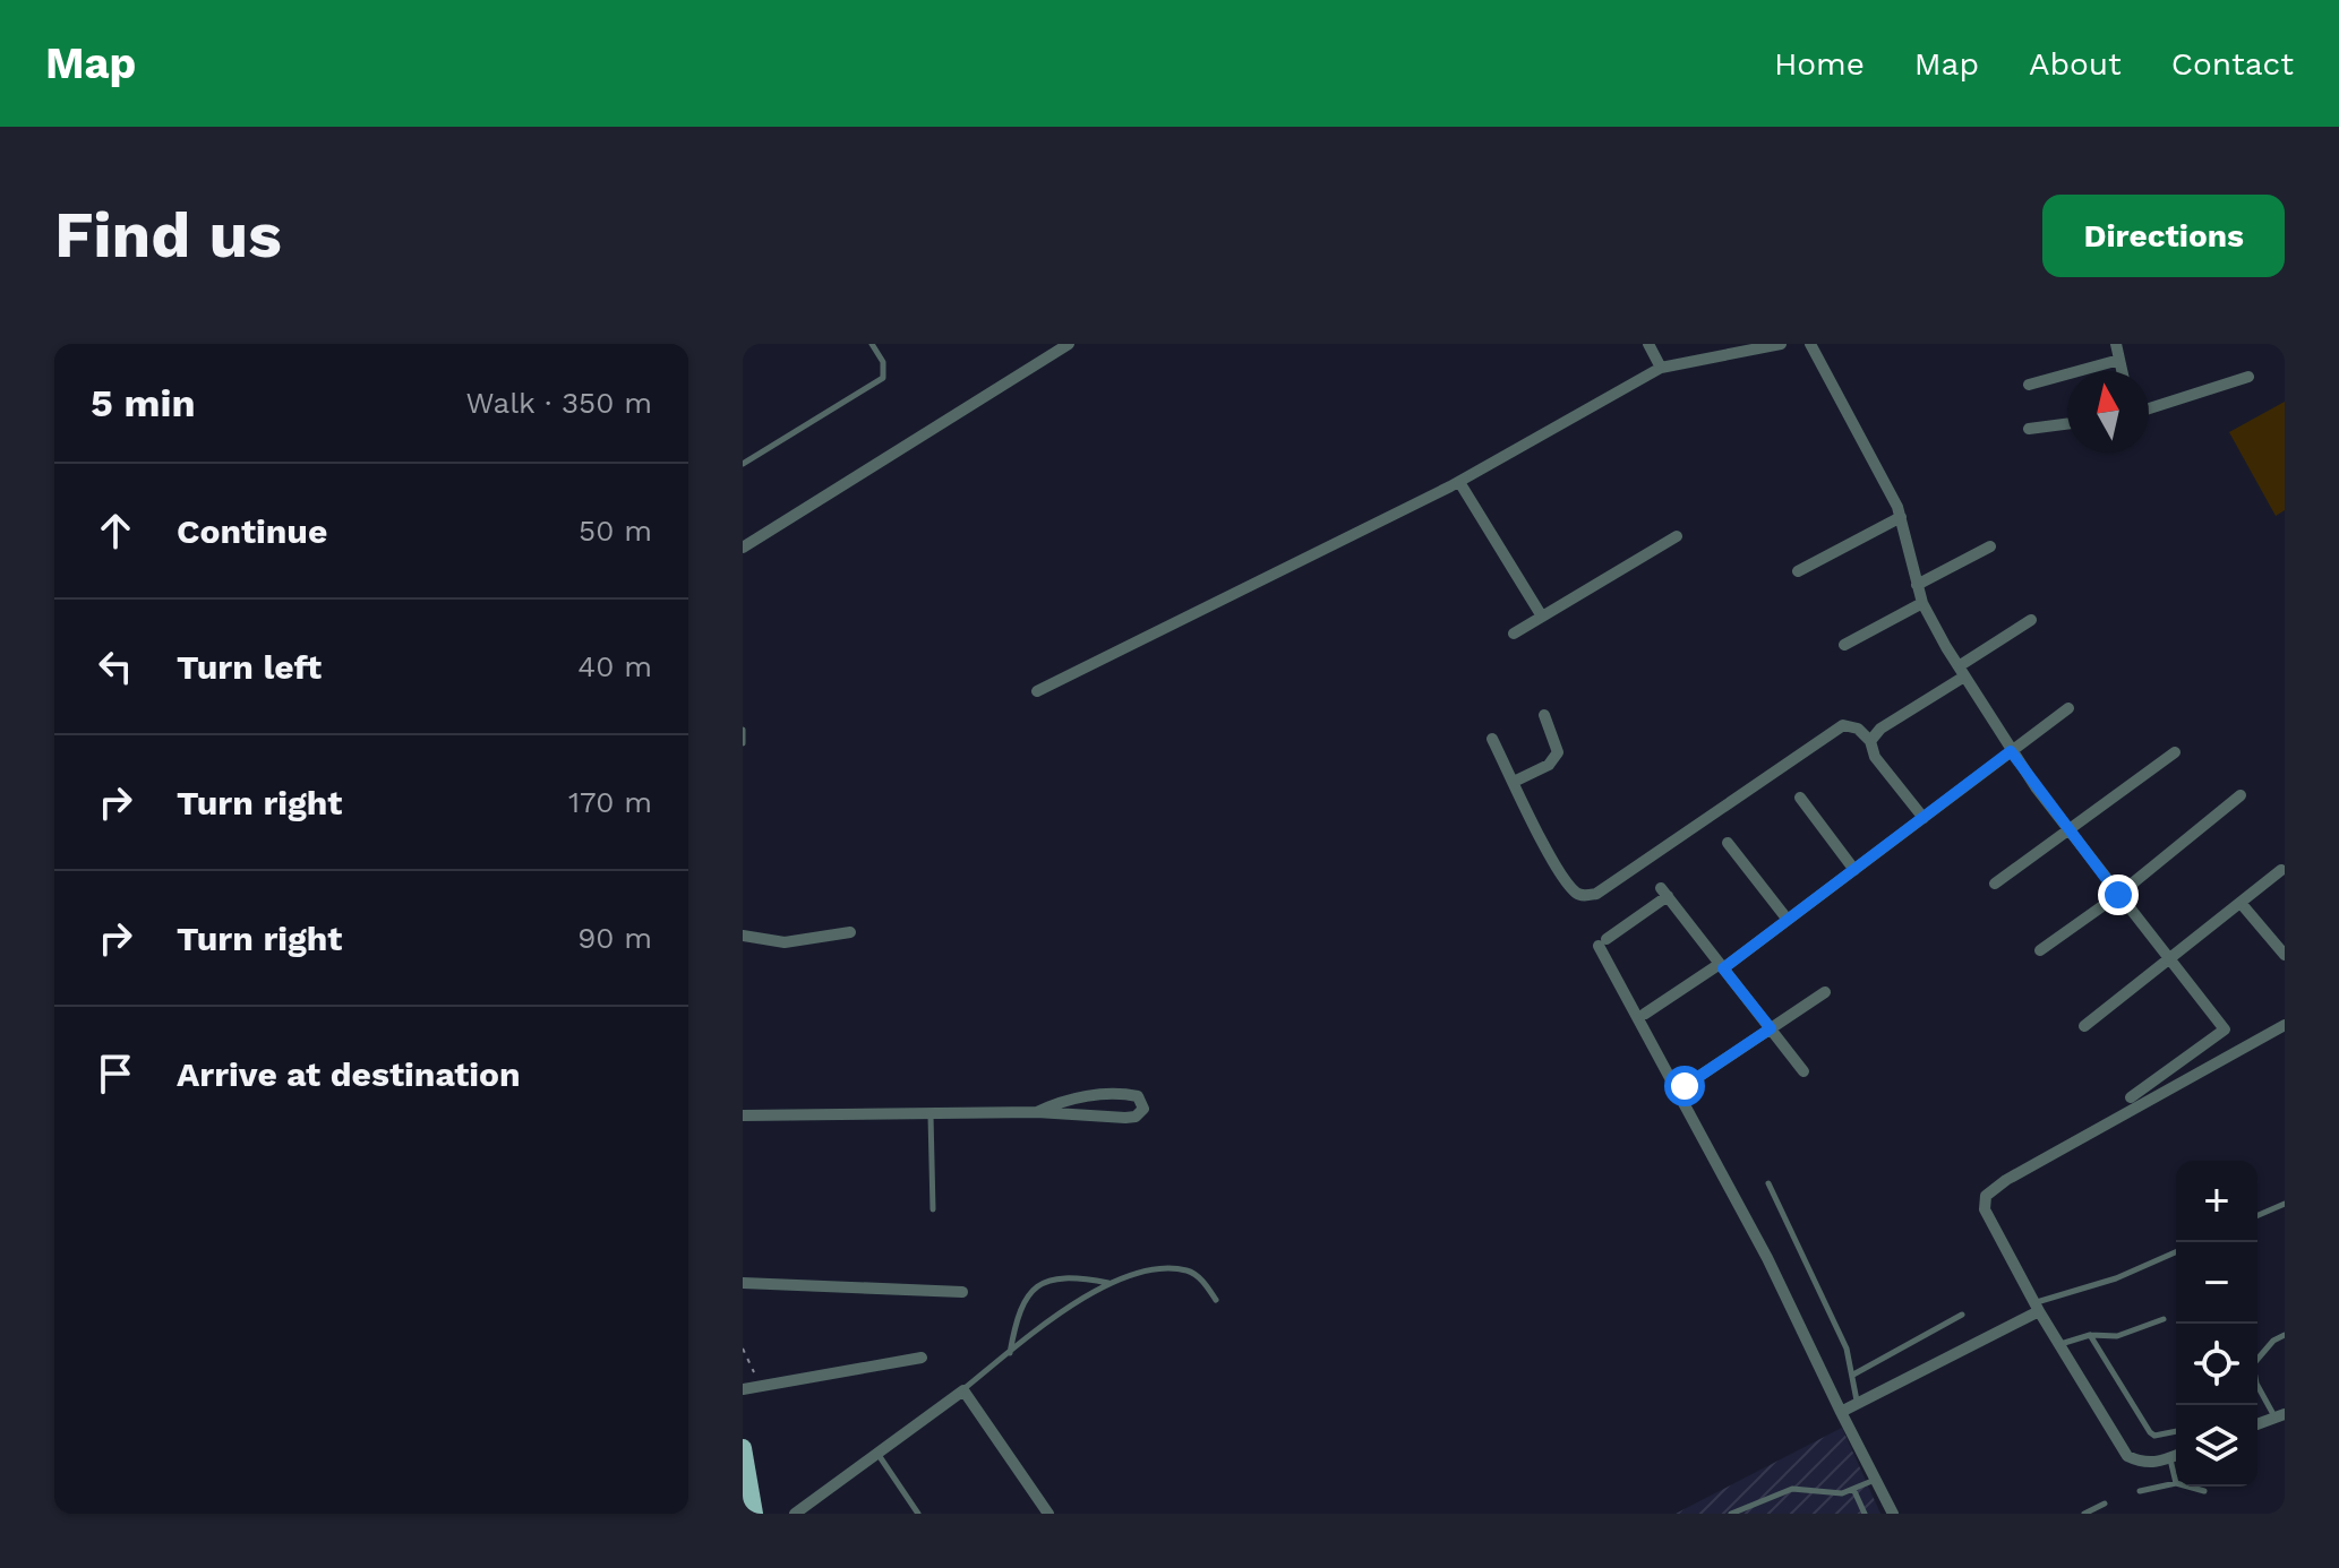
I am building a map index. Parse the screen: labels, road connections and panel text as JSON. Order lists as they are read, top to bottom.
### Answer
{
  "north": "top",
  "page": {
    "header": "Map",
    "nav": [
      "Home",
      "Map",
      "About",
      "Contact"
    ],
    "buttons": "Directions",
    "title": "Find us",
    "heading": ["5 min", "Walk · 350 m"],
    "list": [
      ["Continue", "50 m"],
      ["Turn left", "40 m"],
      ["Turn right", "170 m"],
      ["Turn right", "90 m"],
      "Arrive at destination"
    ],
    "map_buttons": ["+", "−"]
  }
}
